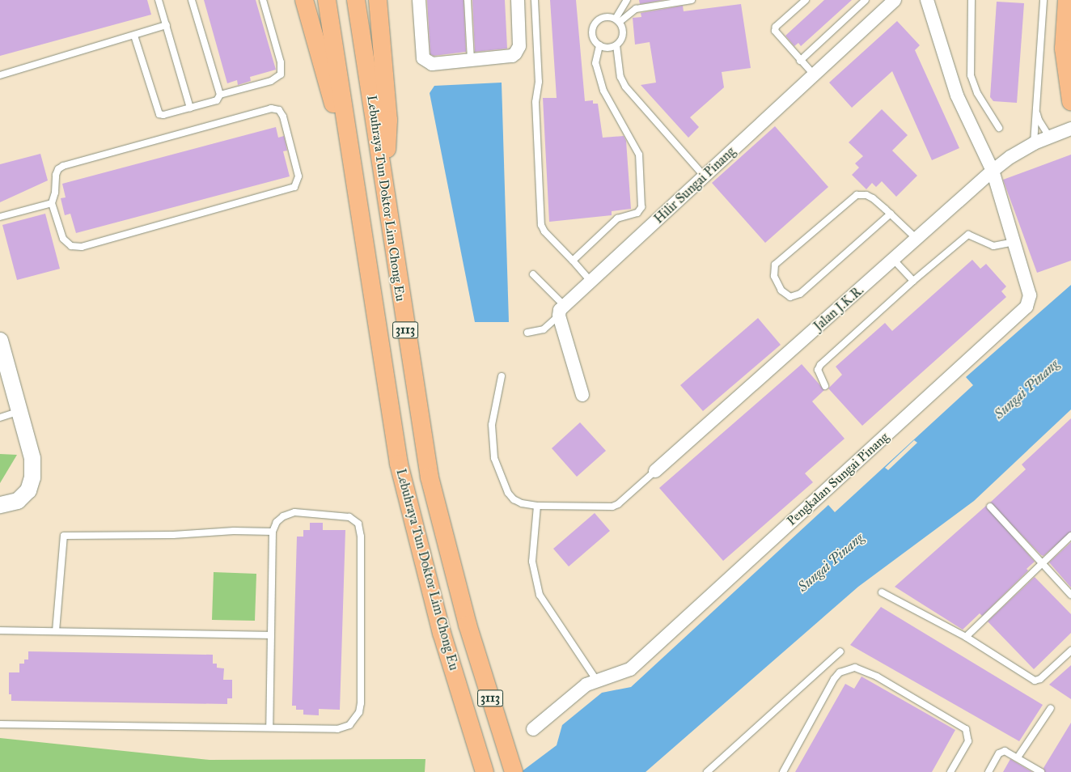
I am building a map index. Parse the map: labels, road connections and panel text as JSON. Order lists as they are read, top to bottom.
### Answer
{
  "streets": {
    "main road": ["Lebuhraya Tun Doktor Lim Chong Eu", "3113"],
    "street": ["Hilir Sungai Pinang", "Jalan J.K.R.", "Pengkalan Sungai Pinang"]
  },
  "crossings": [
    ["Jalan J.K.R.", "Pengkalan Sungai Pinang"]
  ],
  "water": ["Sungai Pinang"]
}
